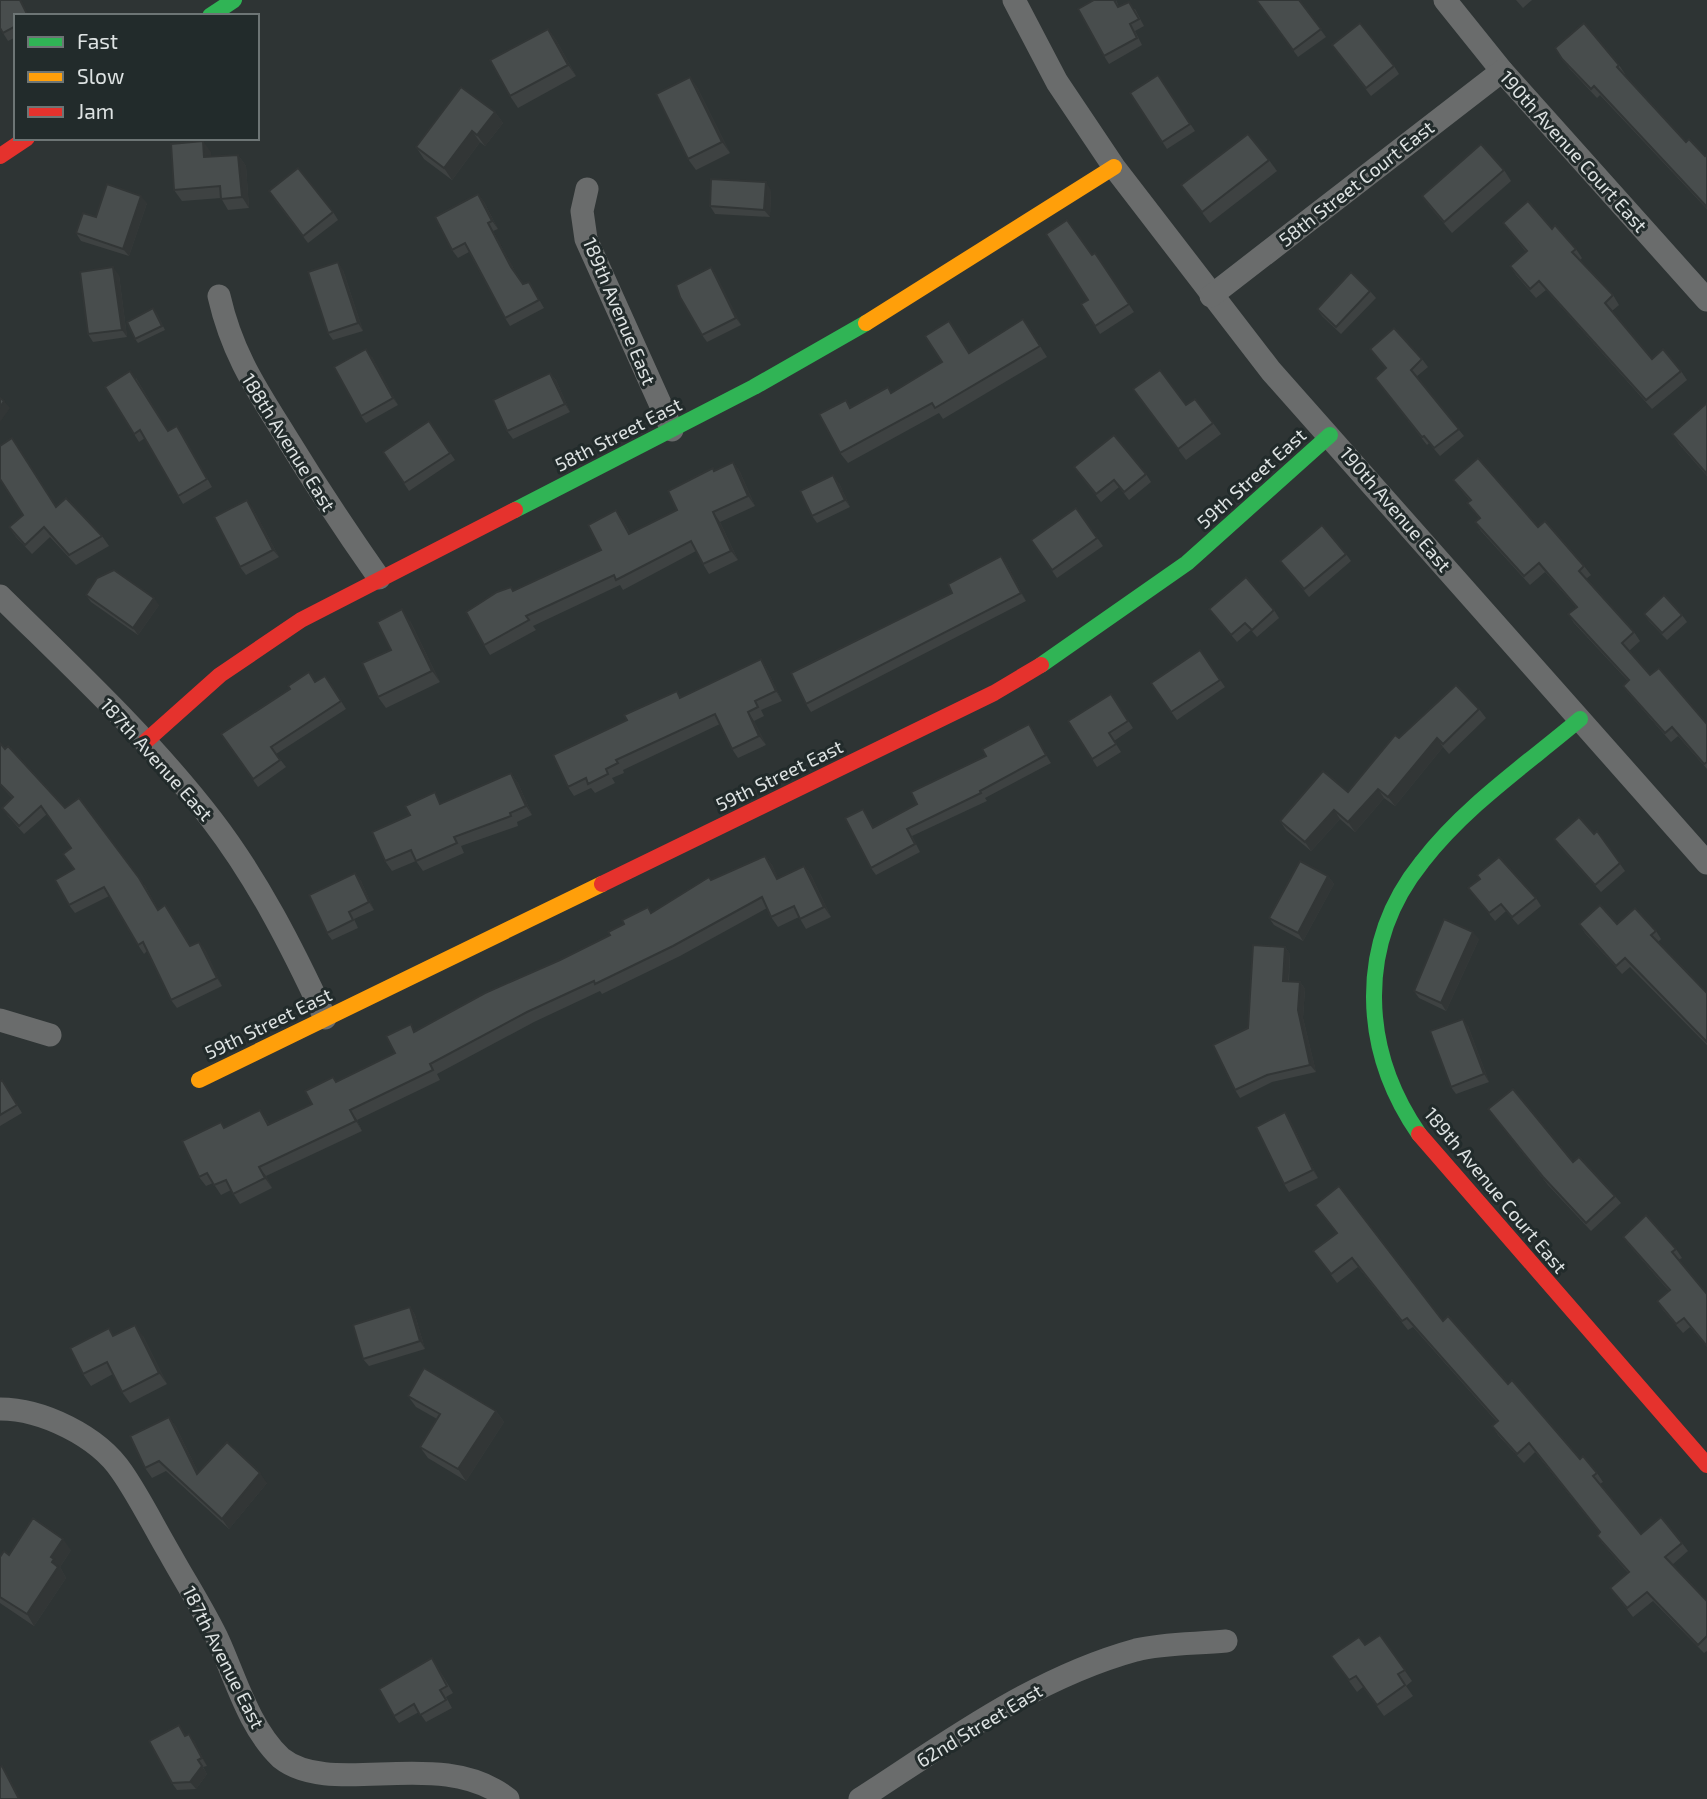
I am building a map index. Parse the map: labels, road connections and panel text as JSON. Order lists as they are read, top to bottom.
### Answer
{
  "streets": {
    "street": [
      "190th Avenue Court East",
      "58th Street Court East",
      "189th Avenue East",
      "58th Street East",
      "188th Avenue East",
      "59th Street East",
      "190th Avenue East",
      "187th Avenue East",
      "189th Avenue Court East",
      "62nd Street East"
    ]
  },
  "crossings": [
    ["190th Avenue Court East", "58th Street Court East"],
    ["58th Street Court East", "190th Avenue East"],
    ["189th Avenue East", "58th Street East"],
    ["58th Street East", "188th Avenue East"],
    ["58th Street East", "190th Avenue East"],
    ["58th Street East", "187th Avenue East"],
    ["59th Street East", "190th Avenue East"],
    ["59th Street East", "187th Avenue East"],
    ["190th Avenue East", "189th Avenue Court East"]
  ],
  "legend": ["Fast", "Slow", "Jam"]
}
